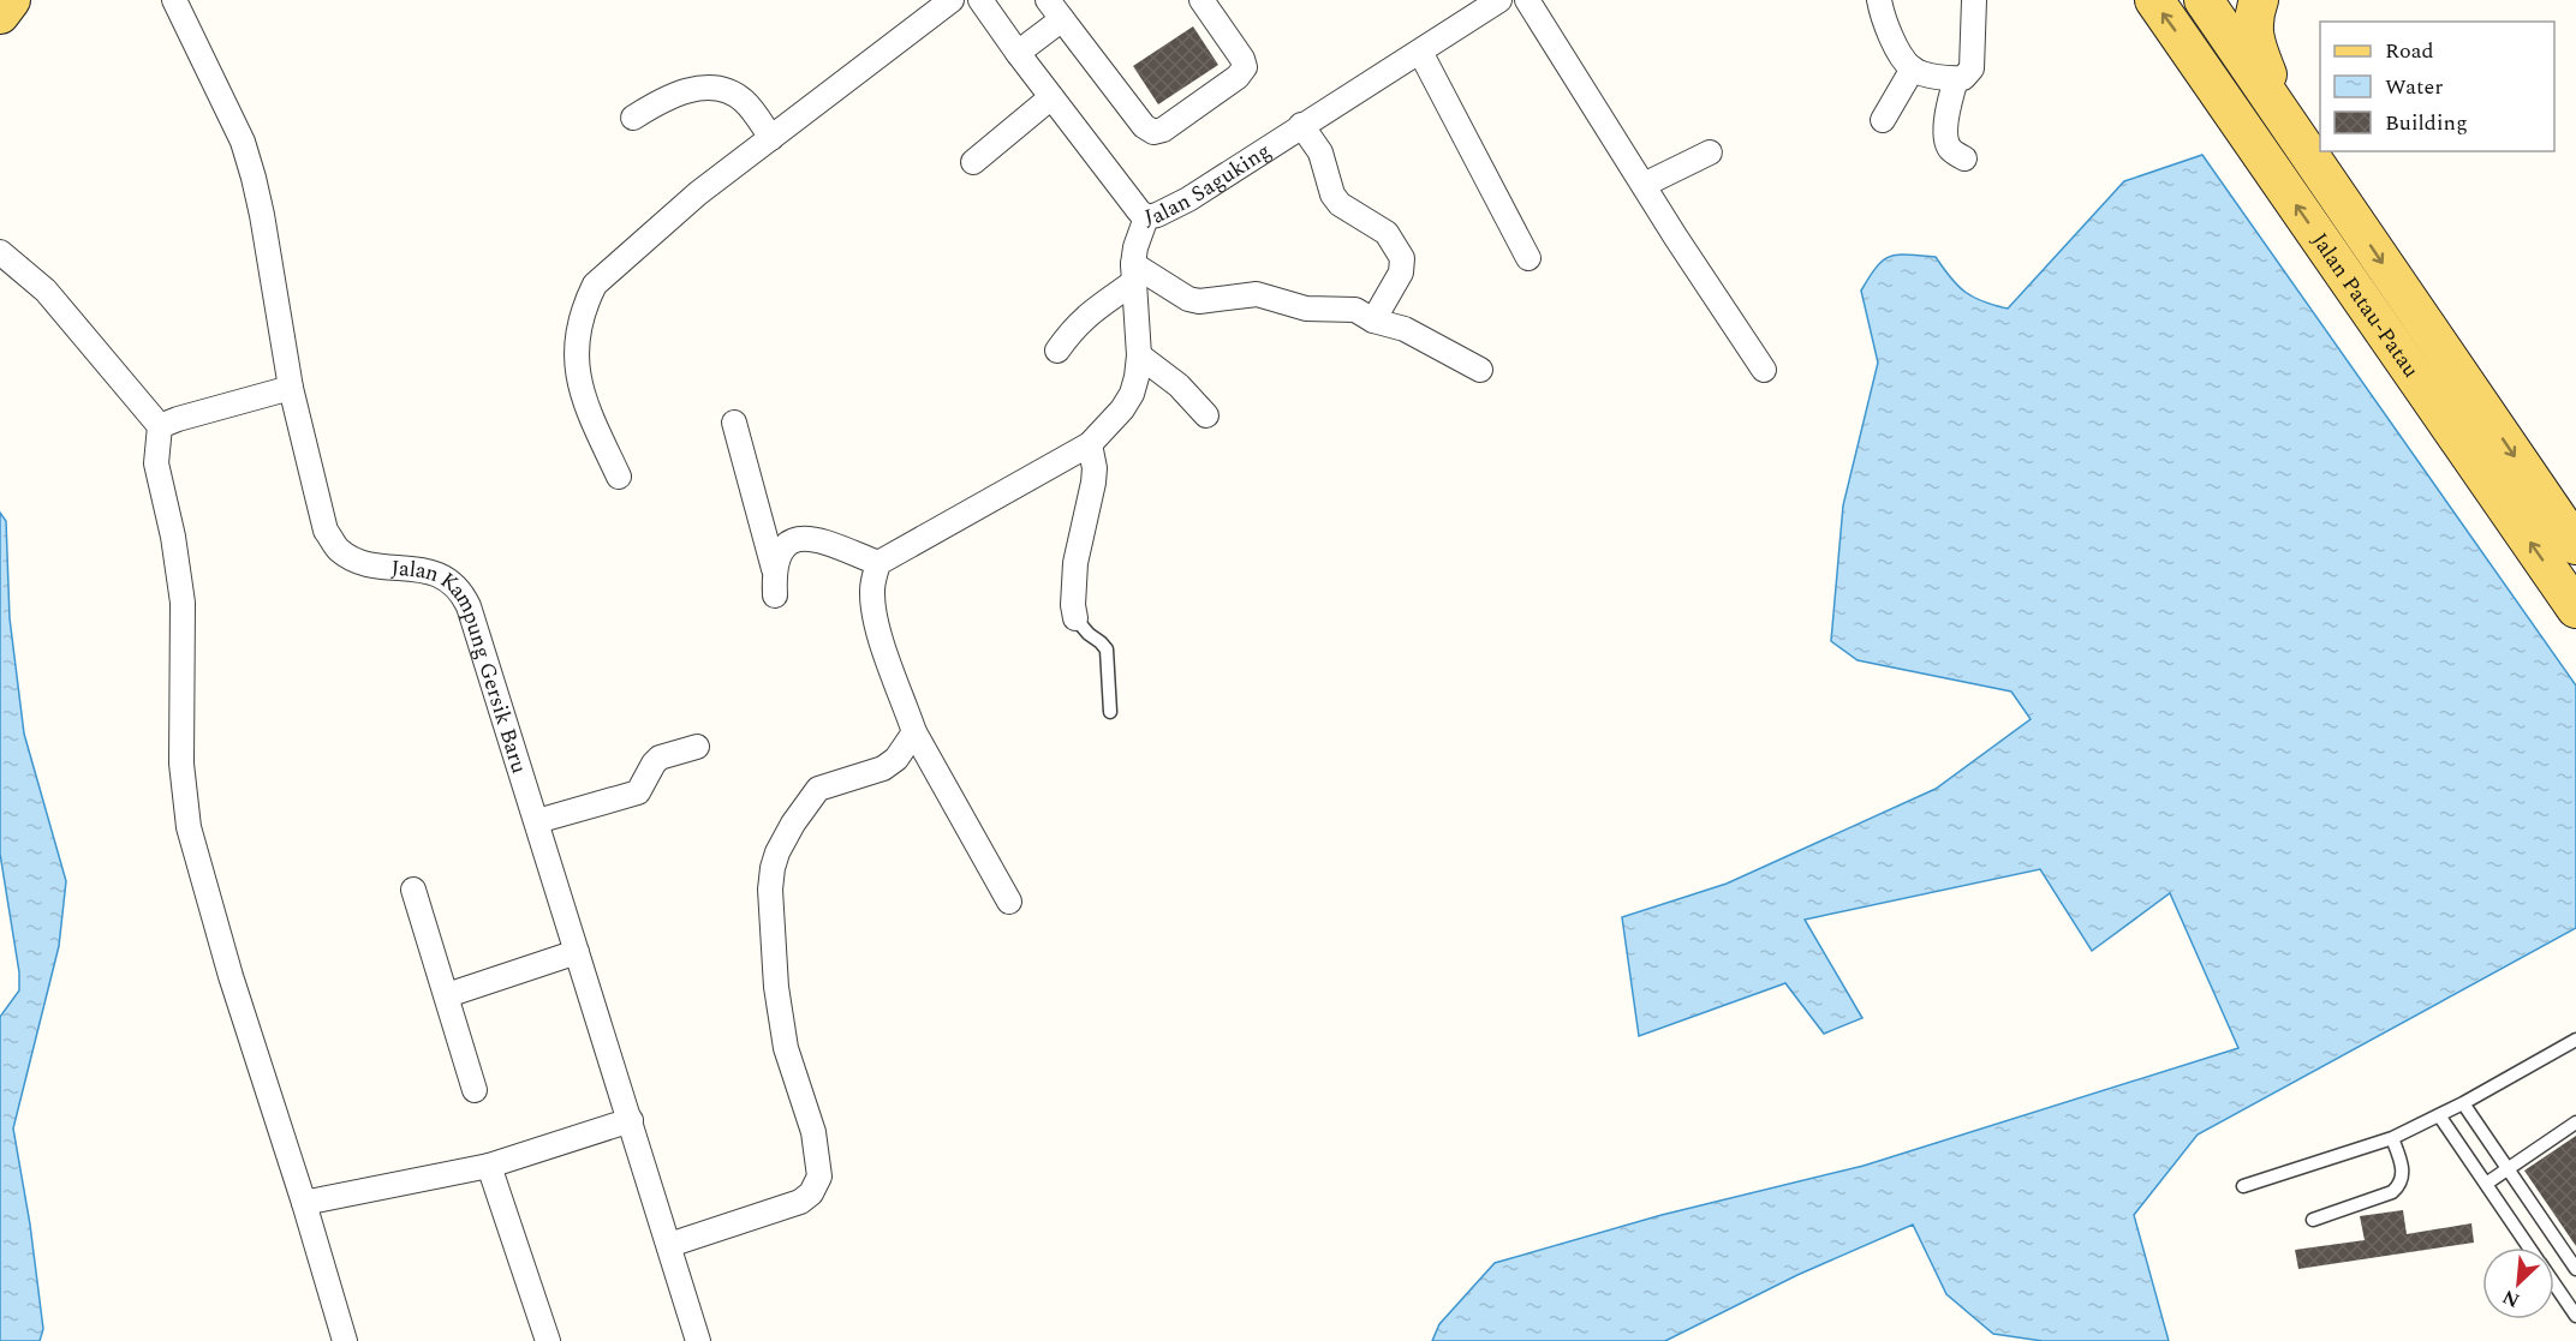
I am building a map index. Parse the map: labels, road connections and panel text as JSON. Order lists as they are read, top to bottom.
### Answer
{
  "streets": {
    "main road": ["Jalan Patau-Patau"],
    "street": ["Jalan Saguking", "Jalan Kampung Gersik Baru"]
  },
  "legend": ["Road", "Water", "Building"],
  "north": "bottom left"
}
